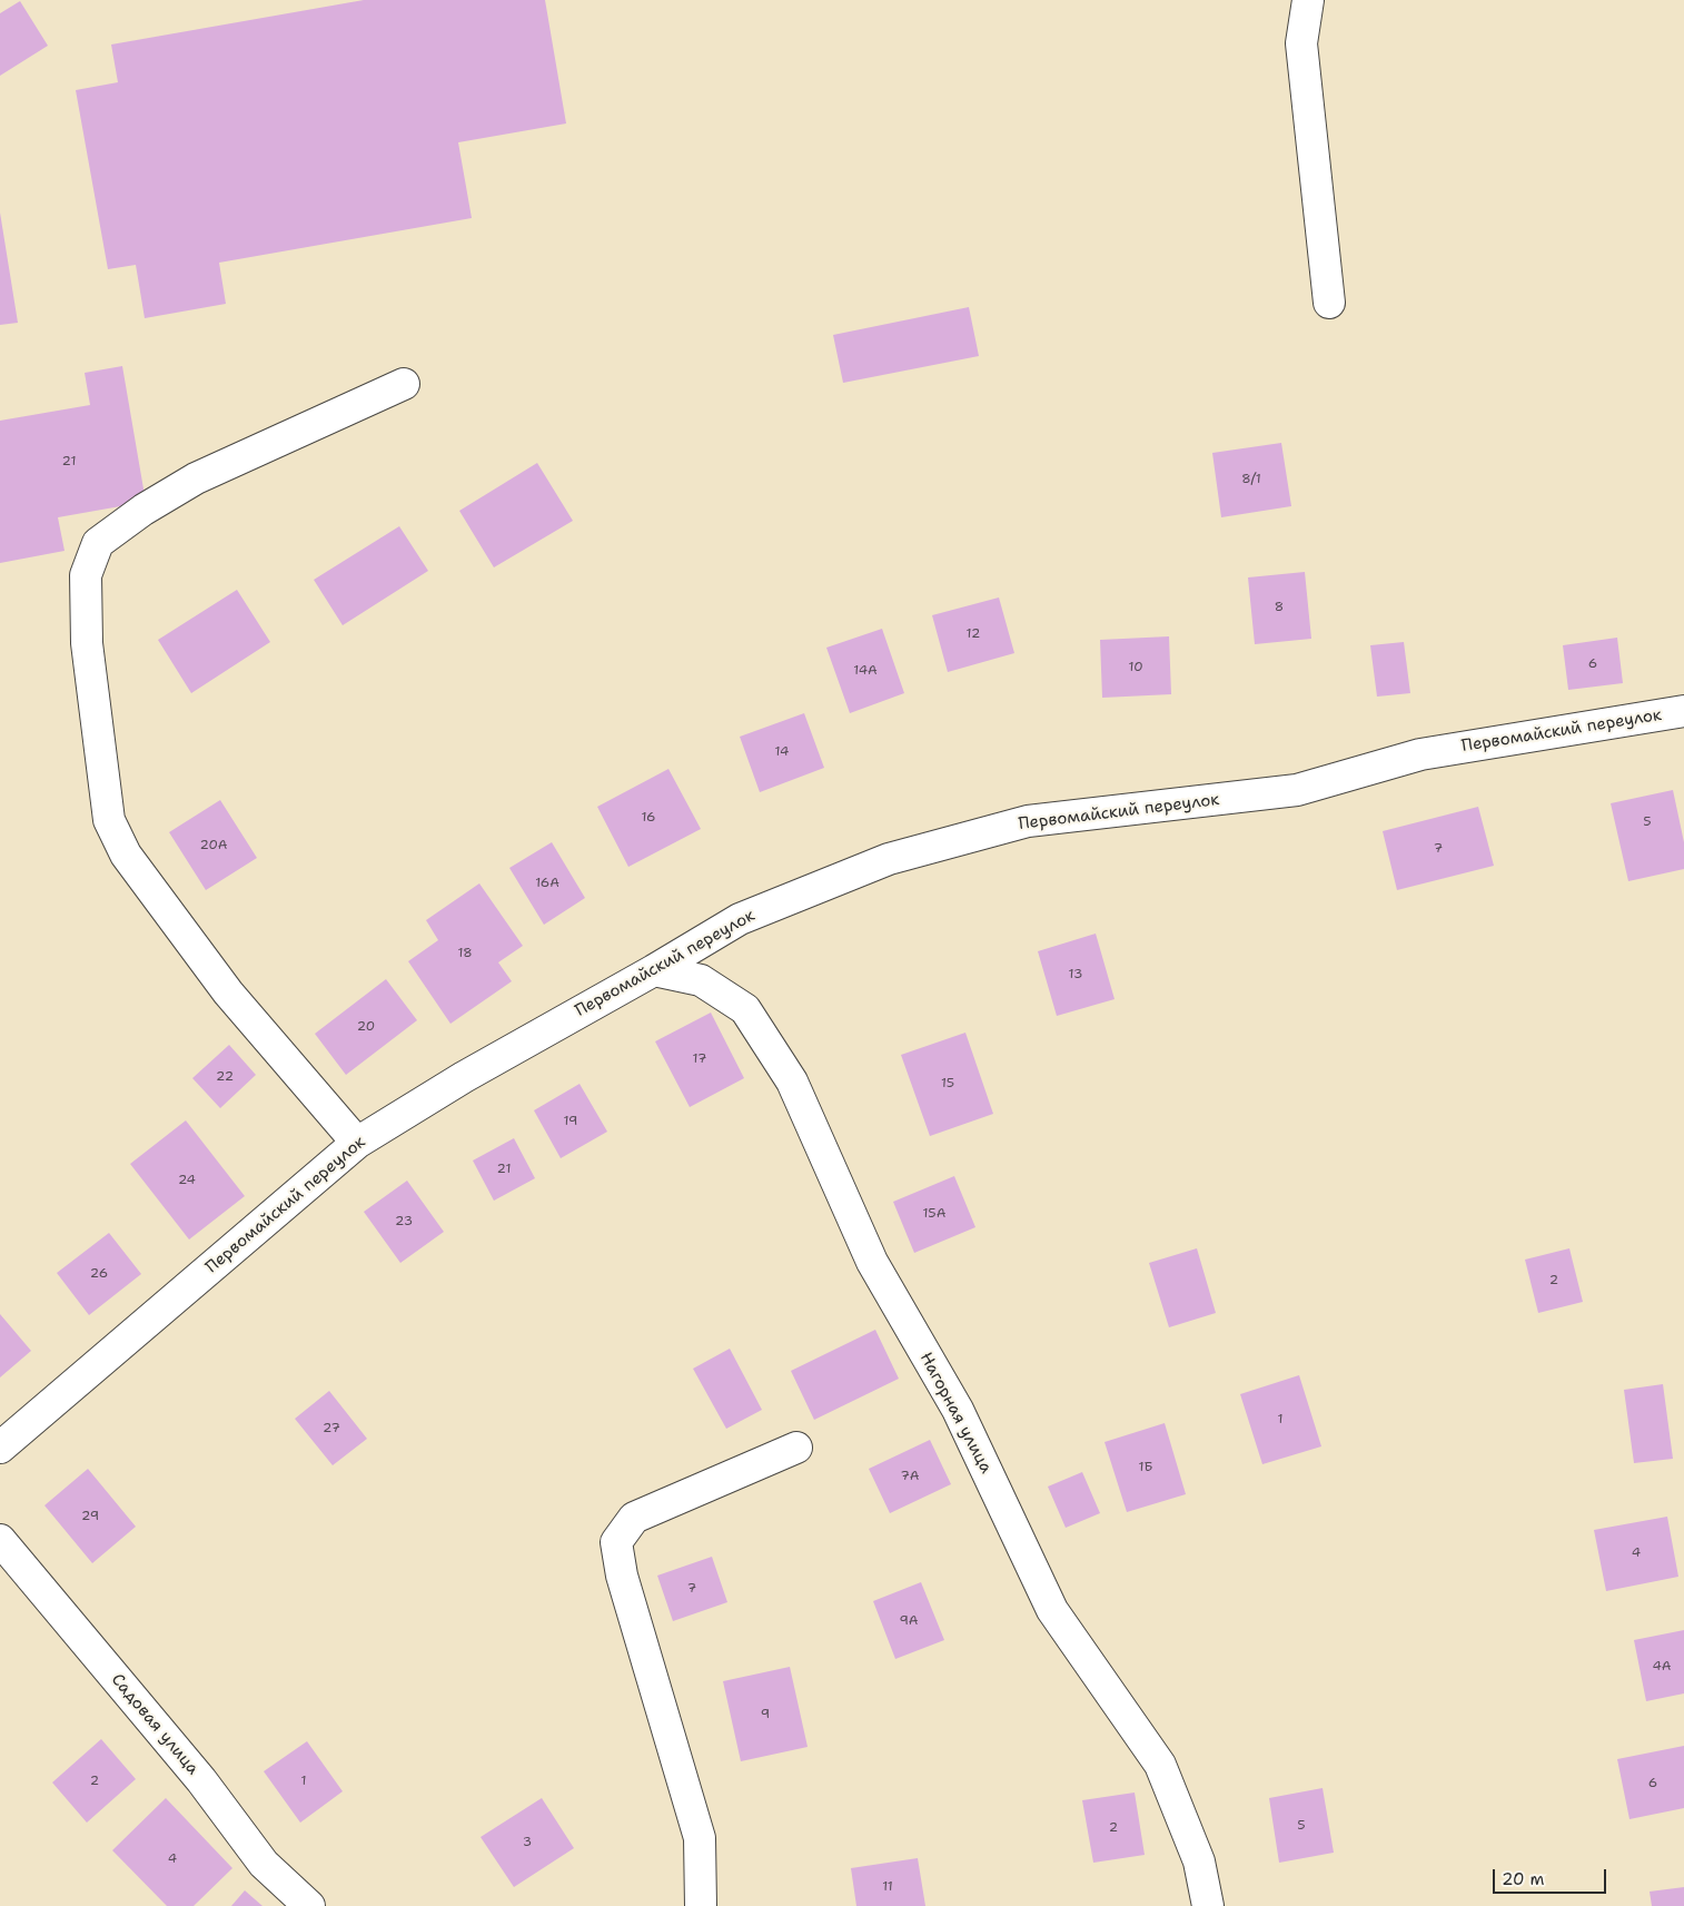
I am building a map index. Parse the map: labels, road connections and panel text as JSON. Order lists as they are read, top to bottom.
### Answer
{
  "streets": {
    "street": ["Первомайский переулок", "Нагорная улица", "Садовая улица"]
  },
  "crossings": [
    ["Первомайский переулок", "Нагорная улица"]
  ],
  "house_numbers": [
    "21",
    "8/1",
    "8",
    "12",
    "6",
    "10",
    "14А",
    "14",
    "16",
    "5",
    "20А",
    "7",
    "16А",
    "18",
    "13",
    "20",
    "17",
    "22",
    "15",
    "19",
    "21",
    "24",
    "15А",
    "23",
    "26",
    "2",
    "1",
    "27",
    "1Б",
    "7А",
    "29",
    "4",
    "7",
    "9А",
    "4А",
    "9",
    "2",
    "1",
    "6",
    "5",
    "2",
    "3",
    "4",
    "11"
  ],
  "scale_bar": "20 m"
}
